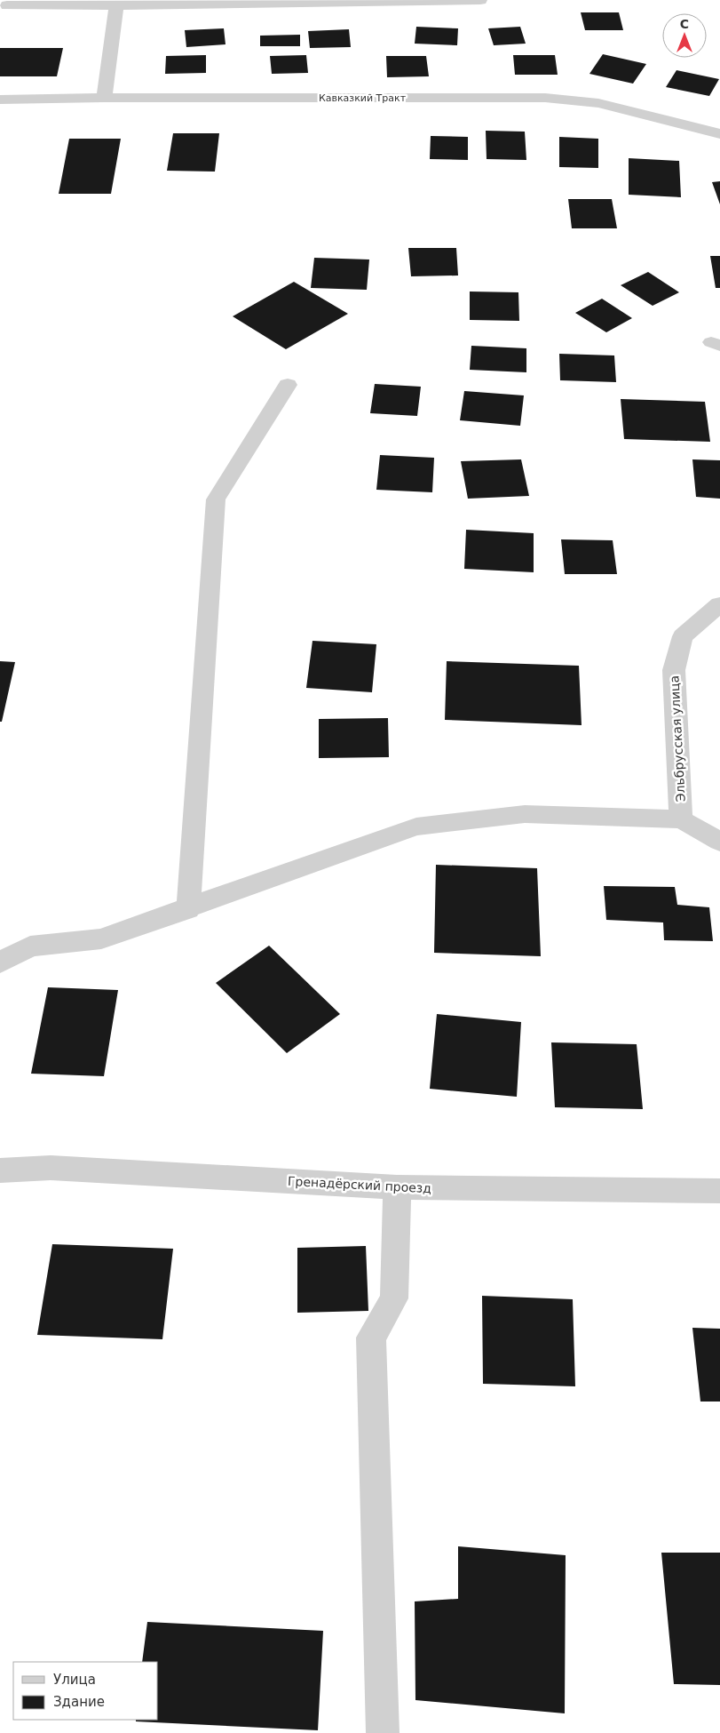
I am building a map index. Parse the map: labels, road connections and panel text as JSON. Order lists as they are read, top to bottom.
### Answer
{
  "streets": {
    "street": ["Кавказкий Тракт", "Эльбрусская улица", "Гренадёрский проезд"]
  },
  "legend": ["Улица", "Здание"],
  "north": "top"
}
